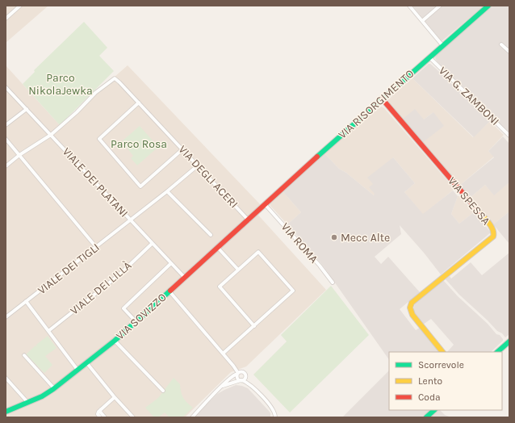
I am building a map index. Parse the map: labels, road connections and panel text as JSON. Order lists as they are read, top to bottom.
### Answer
{
  "streets": {
    "street": [
      "VIA G. ZAMBONI",
      "VIA RISORGIMENTO",
      "VIA DEGLI ACERI",
      "VIALE DEI PLATANI",
      "VIA SPESSA",
      "VIA ROMA",
      "VIALE DEI TIGLI",
      "VIALE DEI LILLÀ",
      "VIA SOVIZZO"
    ]
  },
  "crossings": [
    ["VIA G. ZAMBONI", "VIA RISORGIMENTO"],
    ["VIA RISORGIMENTO", "VIA SPESSA"],
    ["VIA RISORGIMENTO", "VIA ROMA"],
    ["VIA RISORGIMENTO", "VIA SOVIZZO"],
    ["VIA DEGLI ACERI", "VIALE DEI PLATANI"],
    ["VIA DEGLI ACERI", "VIALE DEI TIGLI"],
    ["VIA DEGLI ACERI", "VIA SOVIZZO"],
    ["VIALE DEI PLATANI", "VIALE DEI TIGLI"],
    ["VIALE DEI PLATANI", "VIALE DEI LILLÀ"],
    ["VIALE DEI PLATANI", "VIA SOVIZZO"],
    ["VIA ROMA", "VIA SOVIZZO"]
  ],
  "parks": ["Parco NikolaJewka", "Parco Rosa"],
  "places": ["Mecc Alte"],
  "legend": ["Scorrevole", "Lento", "Coda"]
}
